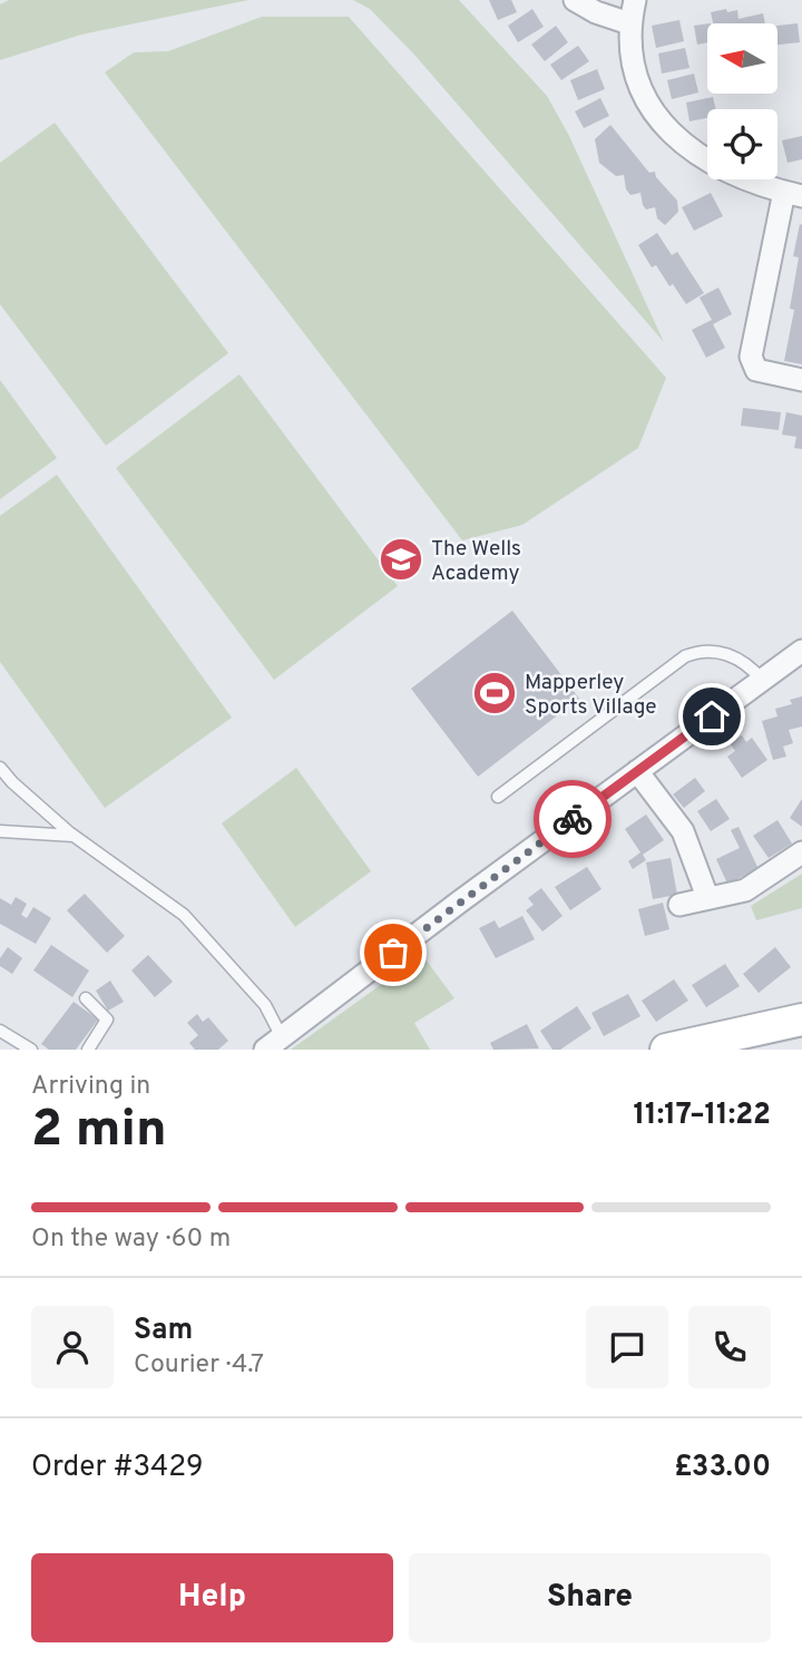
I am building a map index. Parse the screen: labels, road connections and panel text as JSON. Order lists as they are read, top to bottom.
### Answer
{
  "places": {
    "school or university": ["The Wells Academy"],
    "sports": ["Mapperley Sports Village"]
  },
  "north": "left",
  "page": {
    "heading": ["2 min", "Arriving in", "11:17–11:22"],
    "panel": [
      "Sam",
      "Courier · 4.7",
      "Order #3429",
      "£33.00"
    ],
    "bar": "On the way · 60 m",
    "buttons": ["Help", "Share"]
  }
}
